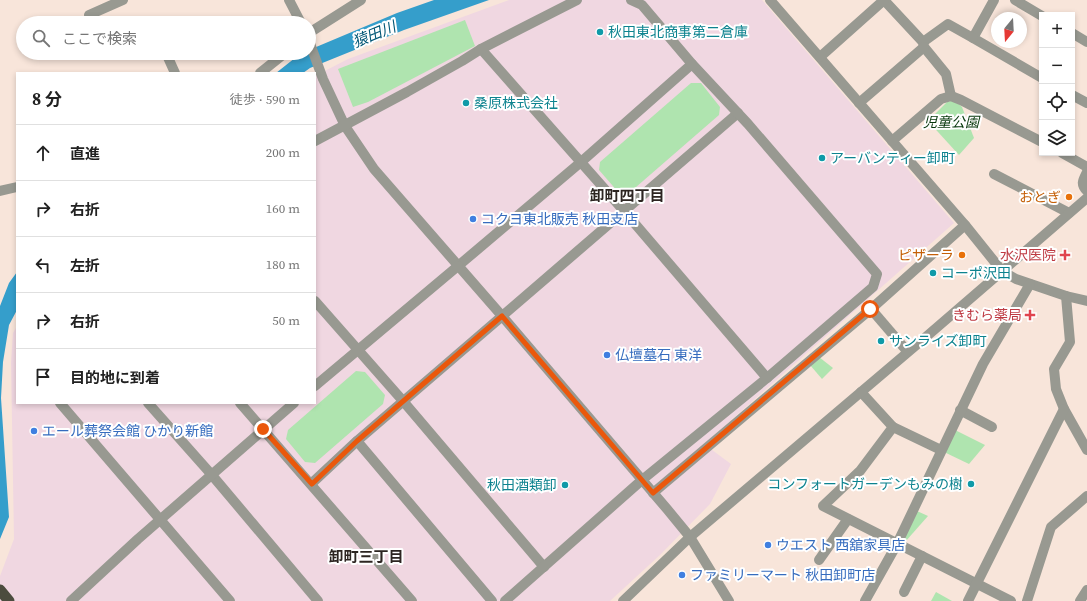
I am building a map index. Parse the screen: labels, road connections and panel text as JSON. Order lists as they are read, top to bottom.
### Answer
{
  "districts": ["卸町四丁目", "卸町三丁目"],
  "water": ["猿田川"],
  "parks": ["児童公園"],
  "places": {
    "other": [
      "秋田東北商事第二倉庫",
      "桑原株式会社",
      "アーバンティー卸町",
      "おとぎ",
      "コクヨ東北販売 秋田支店",
      "ピザーラ",
      "コーポ沢田",
      "サンライズ卸町",
      "仏壇墓石 東洋",
      "エール葬祭会館 ひかり新館",
      "コンフォートガーデンもみの樹",
      "秋田酒類卸",
      "ウエスト 西舘家具店",
      "ファミリーマート 秋田卸町店"
    ],
    "health": ["水沢医院", "きむら薬局"]
  },
  "north": "bottom",
  "page": {
    "map_buttons": ["+", "−"],
    "search": "ここで検索",
    "heading": ["8 分", "徒歩 · 590 m"],
    "list": [
      ["直進", "200 m"],
      ["右折", "160 m"],
      ["左折", "180 m"],
      ["右折", "50 m"],
      "目的地に到着"
    ]
  }
}
